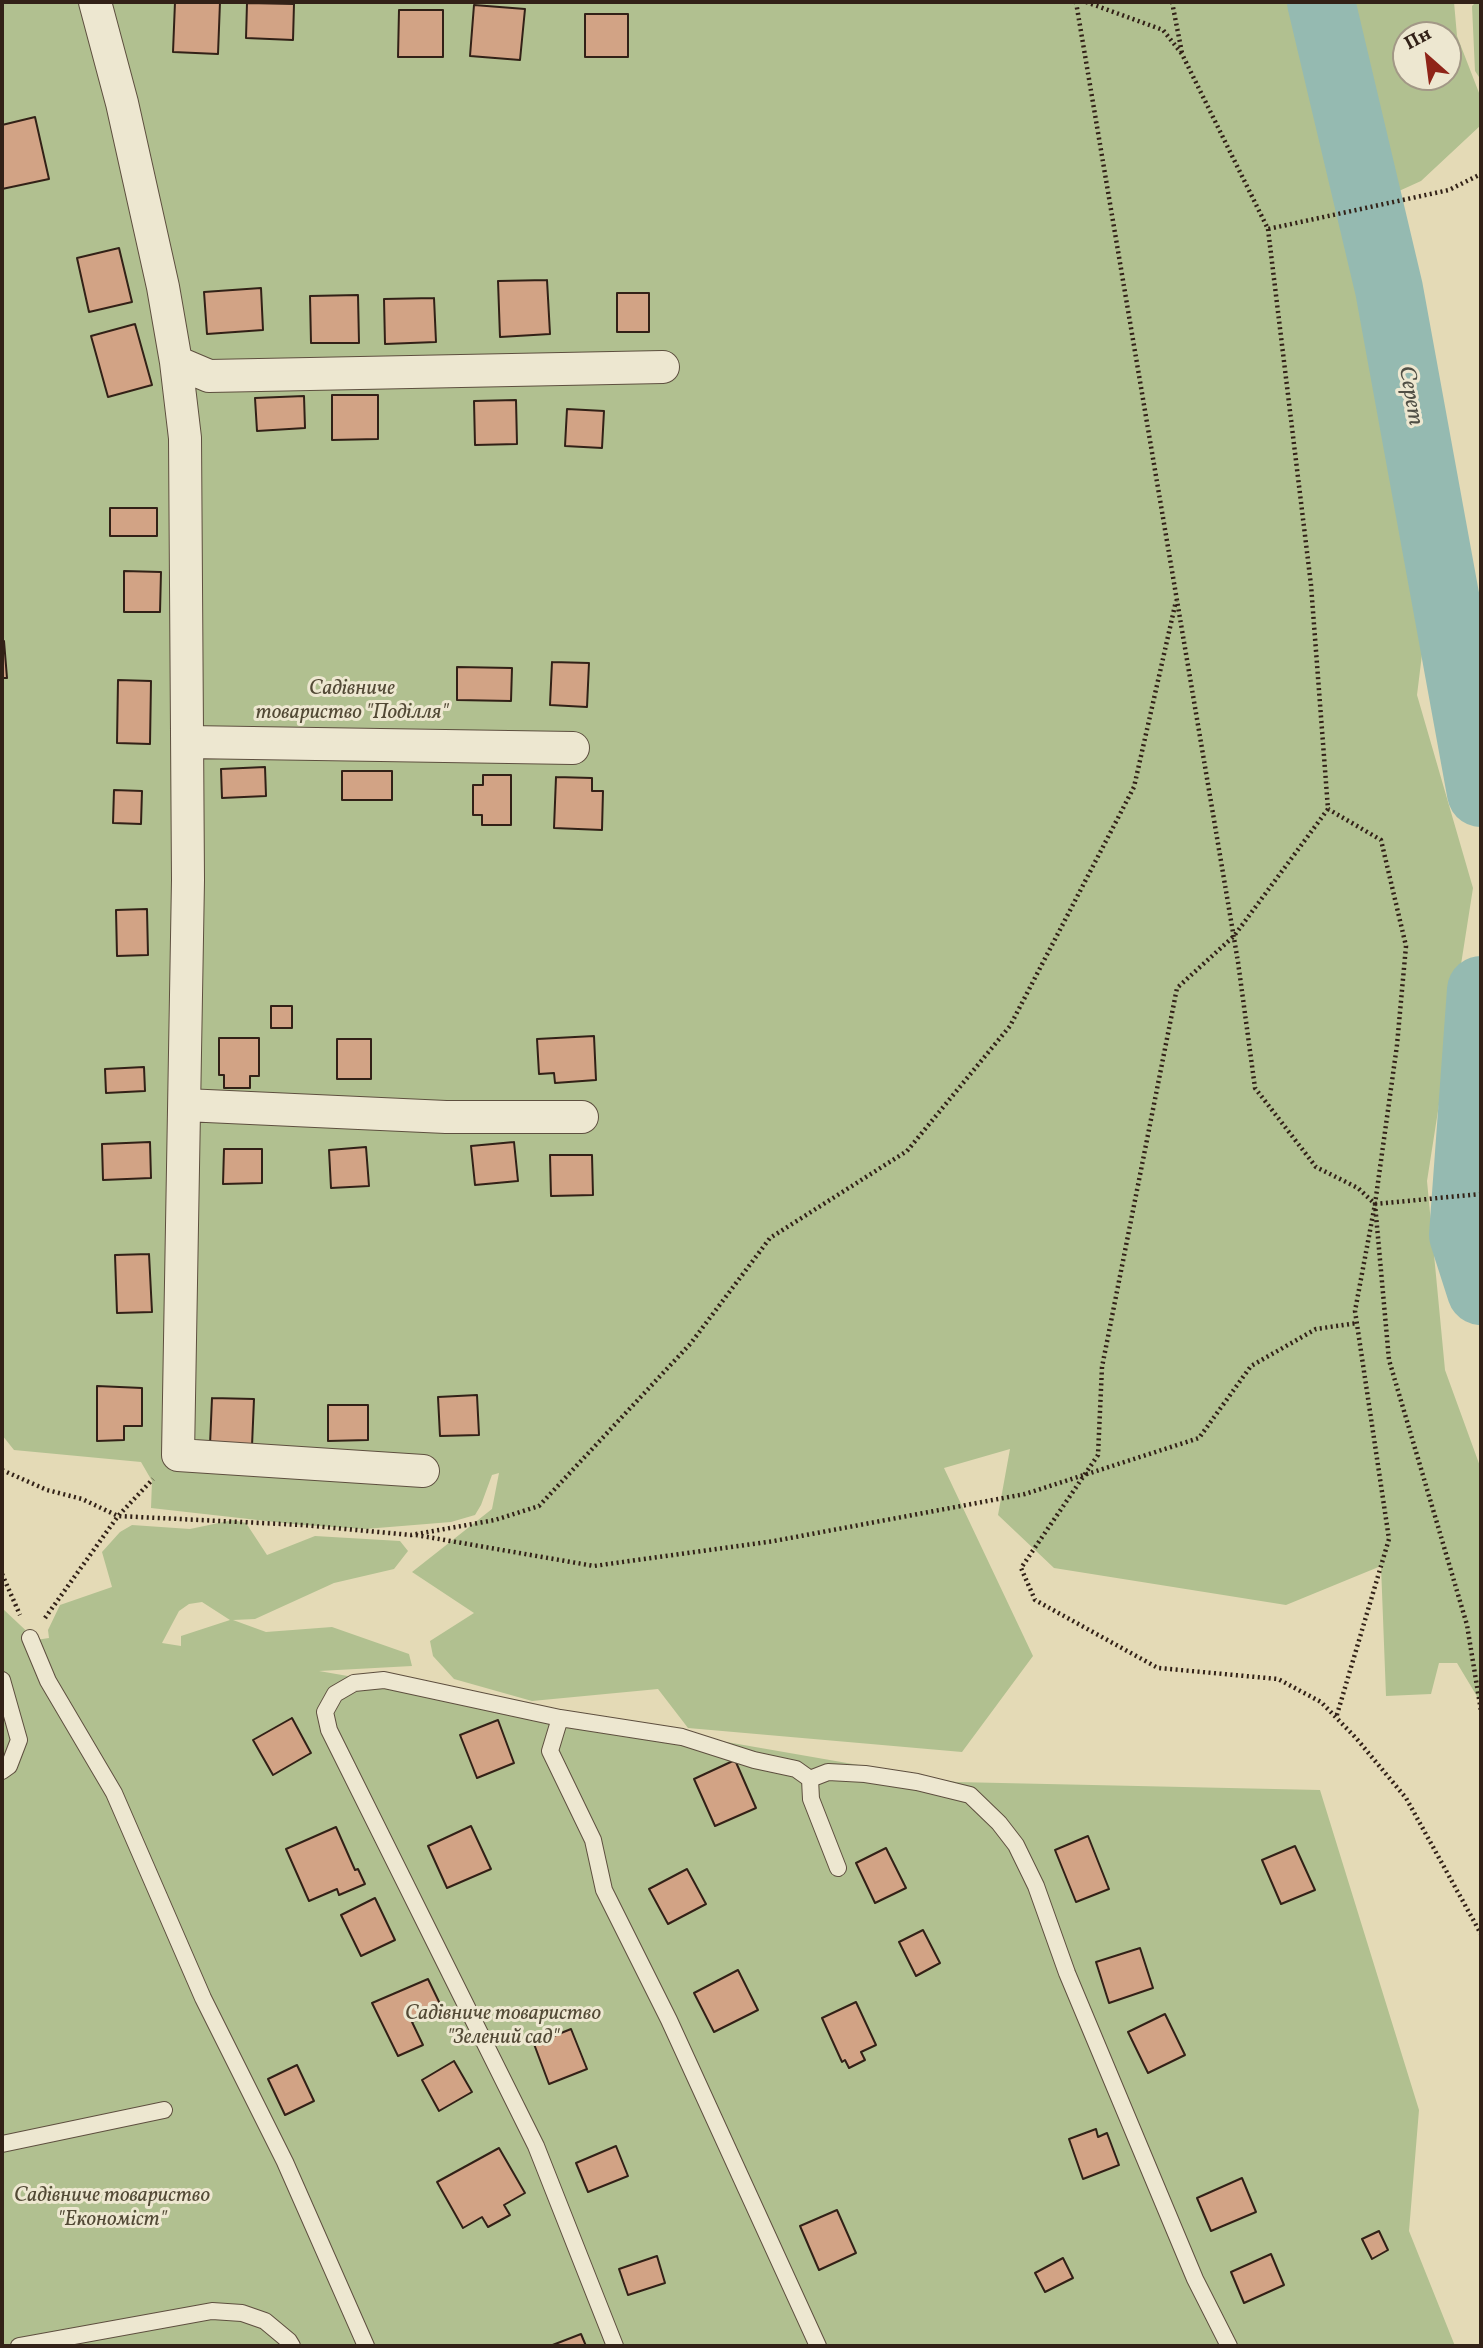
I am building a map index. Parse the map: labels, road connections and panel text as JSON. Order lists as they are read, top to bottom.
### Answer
{
  "water": ["Серет"],
  "parks": ["Садівниче товариство \"Поділля\"", "Садівниче товариство \"Зелений сад\"", "Садівниче товариство \"Економіст\""],
  "north": "top left"
}
